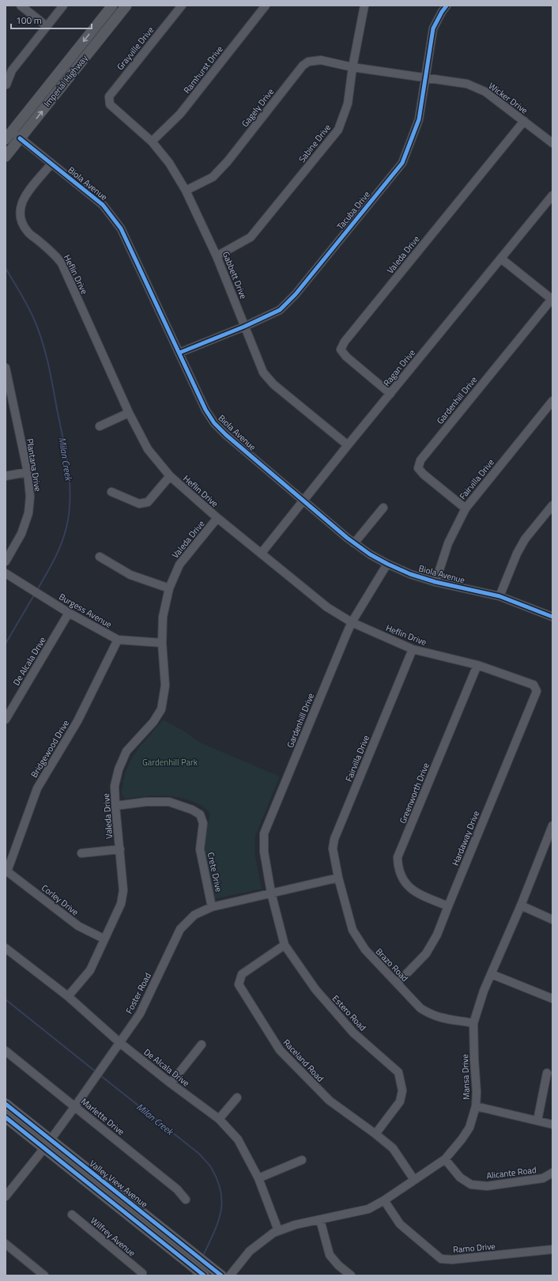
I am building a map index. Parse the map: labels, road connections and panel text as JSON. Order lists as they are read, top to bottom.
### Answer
{
  "streets": {
    "main road": ["Imperial Highway", "Valley View Avenue"],
    "street": [
      "Grayville Drive",
      "Ramhurst Drive",
      "Wicker Drive",
      "Gagely Drive",
      "Sabine Drive",
      "Biola Avenue",
      "Tacuba Drive",
      "Valeda Drive",
      "Heflin Drive",
      "Gabbett Drive",
      "Ragan Drive",
      "Gardenhill Drive",
      "Plantana Drive",
      "Fairvilla Drive",
      "Burgess Avenue",
      "De Alcala Drive",
      "Bridgewood Drive",
      "Greenworth Drive",
      "Hardaway Drive",
      "Crete Drive",
      "Corley Drive",
      "Brazo Road",
      "Foster Road",
      "Estero Road",
      "Raceland Road",
      "Mansa Drive",
      "Marlette Drive",
      "Alicante Road",
      "Wilfrey Avenue",
      "Ramo Drive"
    ]
  },
  "crossings": [
    ["Grayville Drive", "Gabbett Drive"],
    ["Ramhurst Drive", "Gabbett Drive"],
    ["Imperial Highway", "Biola Avenue"],
    ["Wicker Drive", "Gagely Drive"],
    ["Wicker Drive", "Sabine Drive"],
    ["Wicker Drive", "Tacuba Drive"],
    ["Wicker Drive", "Valeda Drive"],
    ["Gagely Drive", "Sabine Drive"],
    ["Gagely Drive", "Gabbett Drive"],
    ["Sabine Drive", "Gabbett Drive"],
    ["Biola Avenue", "Tacuba Drive"],
    ["Biola Avenue", "Heflin Drive"],
    ["Biola Avenue", "Ragan Drive"],
    ["Biola Avenue", "Gardenhill Drive"],
    ["Biola Avenue", "Fairvilla Drive"],
    ["Tacuba Drive", "Gabbett Drive"],
    ["Valeda Drive", "Heflin Drive"],
    ["Valeda Drive", "Ragan Drive"],
    ["Valeda Drive", "Burgess Avenue"],
    ["Valeda Drive", "De Alcala Drive"],
    ["Valeda Drive", "Crete Drive"],
    ["Valeda Drive", "Corley Drive"],
    ["Heflin Drive", "Ragan Drive"],
    ["Heflin Drive", "Gardenhill Drive"],
    ["Heflin Drive", "Fairvilla Drive"],
    ["Heflin Drive", "Greenworth Drive"],
    ["Heflin Drive", "Hardaway Drive"],
    ["Gabbett Drive", "Ragan Drive"],
    ["Gardenhill Drive", "Fairvilla Drive"],
    ["Gardenhill Drive", "Foster Road"],
    ["Gardenhill Drive", "Estero Road"],
    ["Fairvilla Drive", "Brazo Road"],
    ["Fairvilla Drive", "Foster Road"],
    ["Burgess Avenue", "De Alcala Drive"],
    ["Burgess Avenue", "Bridgewood Drive"],
    ["De Alcala Drive", "Foster Road"],
    ["De Alcala Drive", "Mansa Drive"],
    ["Bridgewood Drive", "Corley Drive"],
    ["Greenworth Drive", "Hardaway Drive"],
    ["Hardaway Drive", "Brazo Road"],
    ["Crete Drive", "Foster Road"],
    ["Brazo Road", "Foster Road"],
    ["Brazo Road", "Mansa Drive"],
    ["Foster Road", "Estero Road"],
    ["Foster Road", "Marlette Drive"],
    ["Foster Road", "Valley View Avenue"],
    ["Estero Road", "Raceland Road"],
    ["Raceland Road", "Mansa Drive"],
    ["Mansa Drive", "Alicante Road"],
    ["Mansa Drive", "Ramo Drive"]
  ],
  "water": ["Milan Creek"],
  "parks": ["Gardenhill Park"],
  "scale_bar": "100 m"
}
